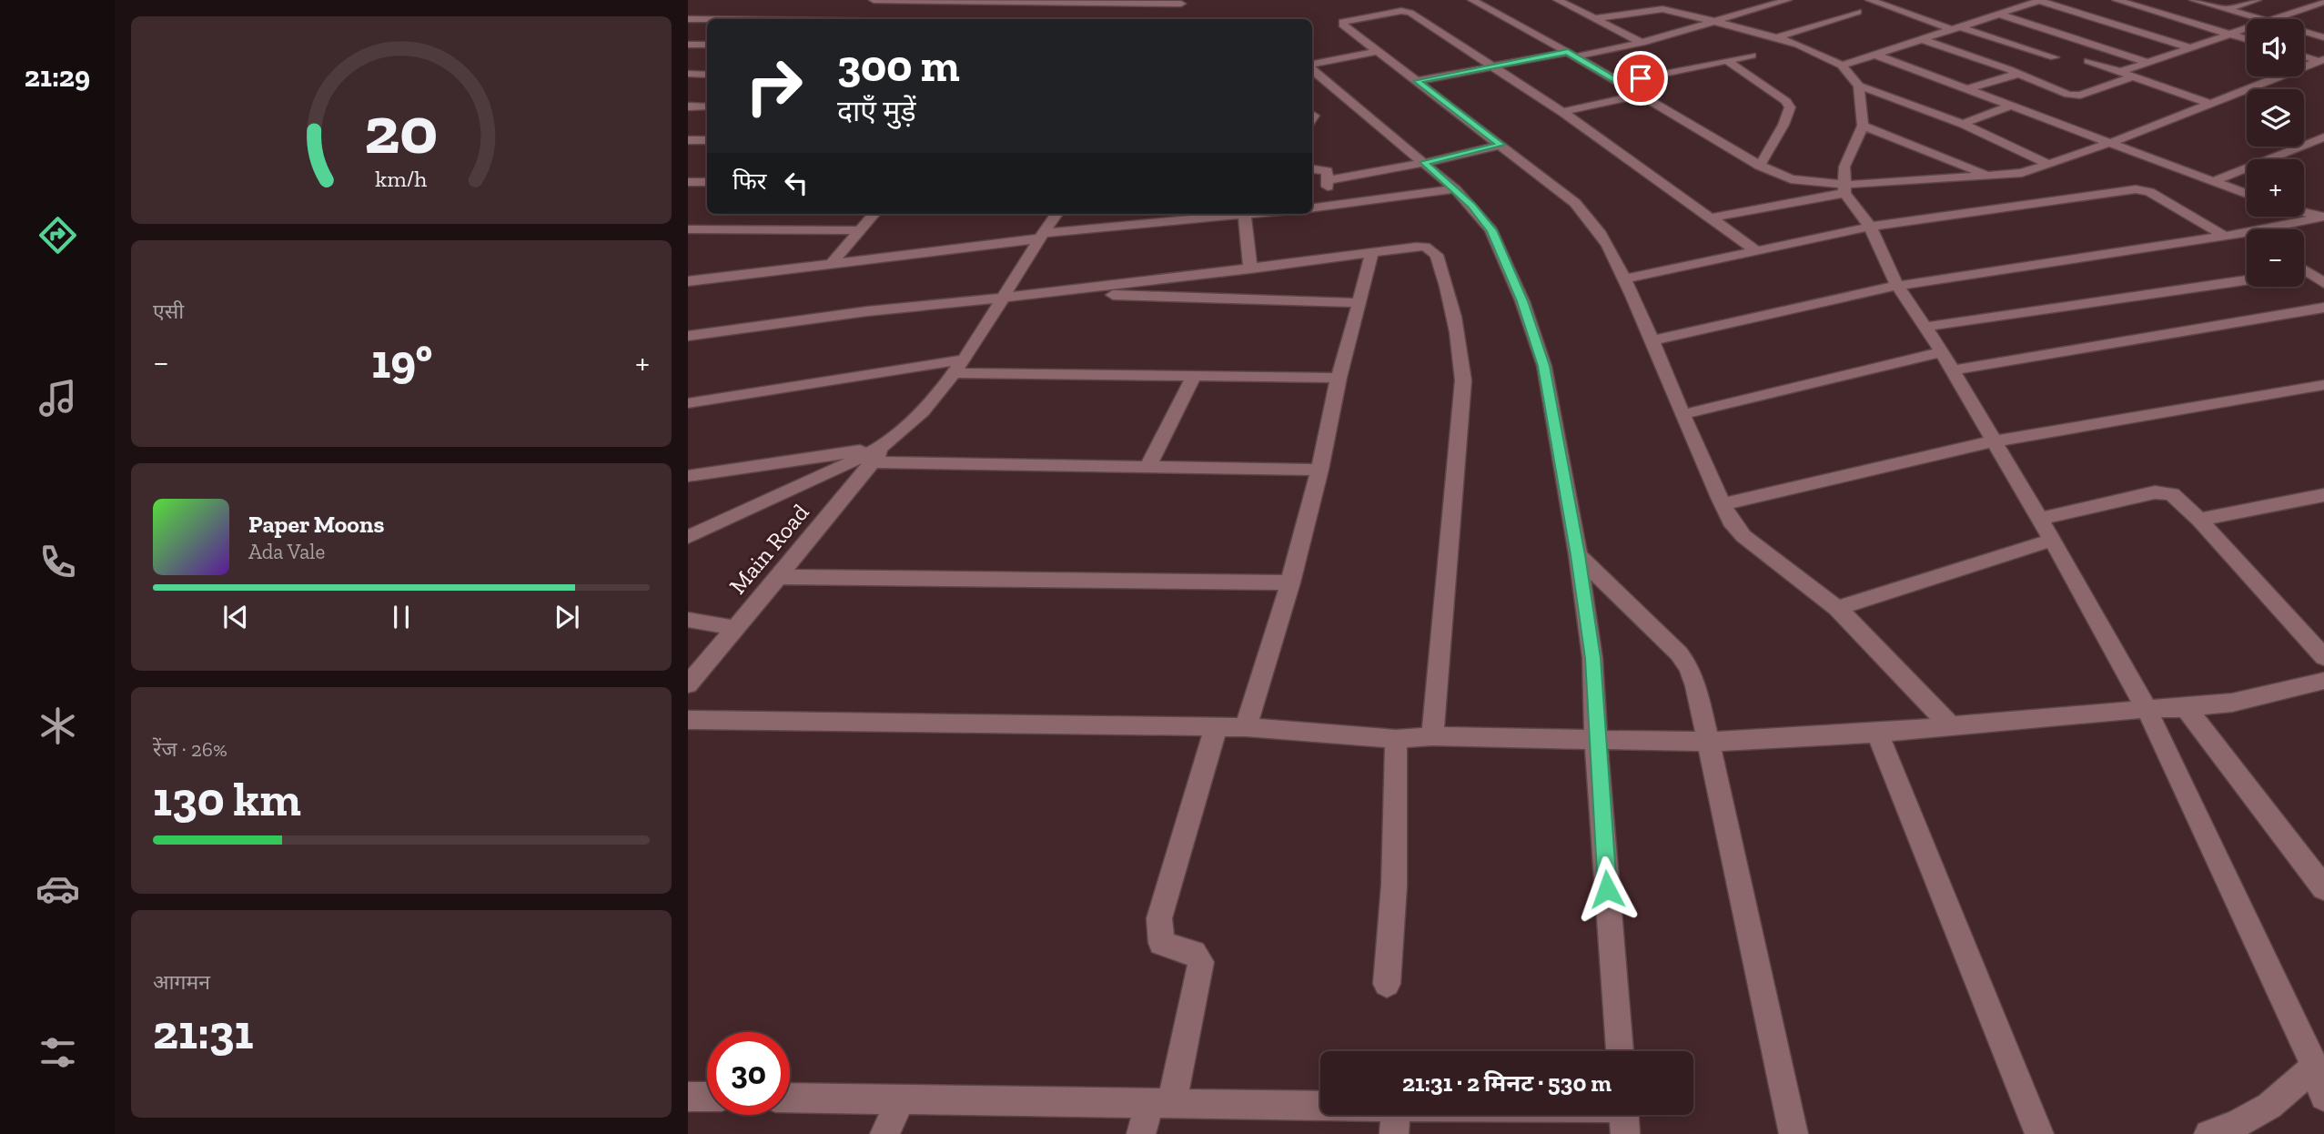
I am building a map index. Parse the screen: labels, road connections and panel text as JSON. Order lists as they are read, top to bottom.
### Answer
{
  "streets": {
    "street": ["Main Road"]
  },
  "page": {
    "tabs": "21:29",
    "map_buttons": ["+", "−"],
    "turn": ["300 m", "दाएँ मुड़ें"],
    "then": "फिर",
    "tile": [
      "एसी",
      ["रेंज · 26%", "130 km"],
      ["आगमन", "21:31"]
    ],
    "heat": ["−", "19°", "+"],
    "song": ["Paper Moons", "Ada Vale"],
    "limit": "30",
    "trip": "21:31 · 2 मिनट · 530 m",
    "gauge": ["20", "km/h"]
  }
}
